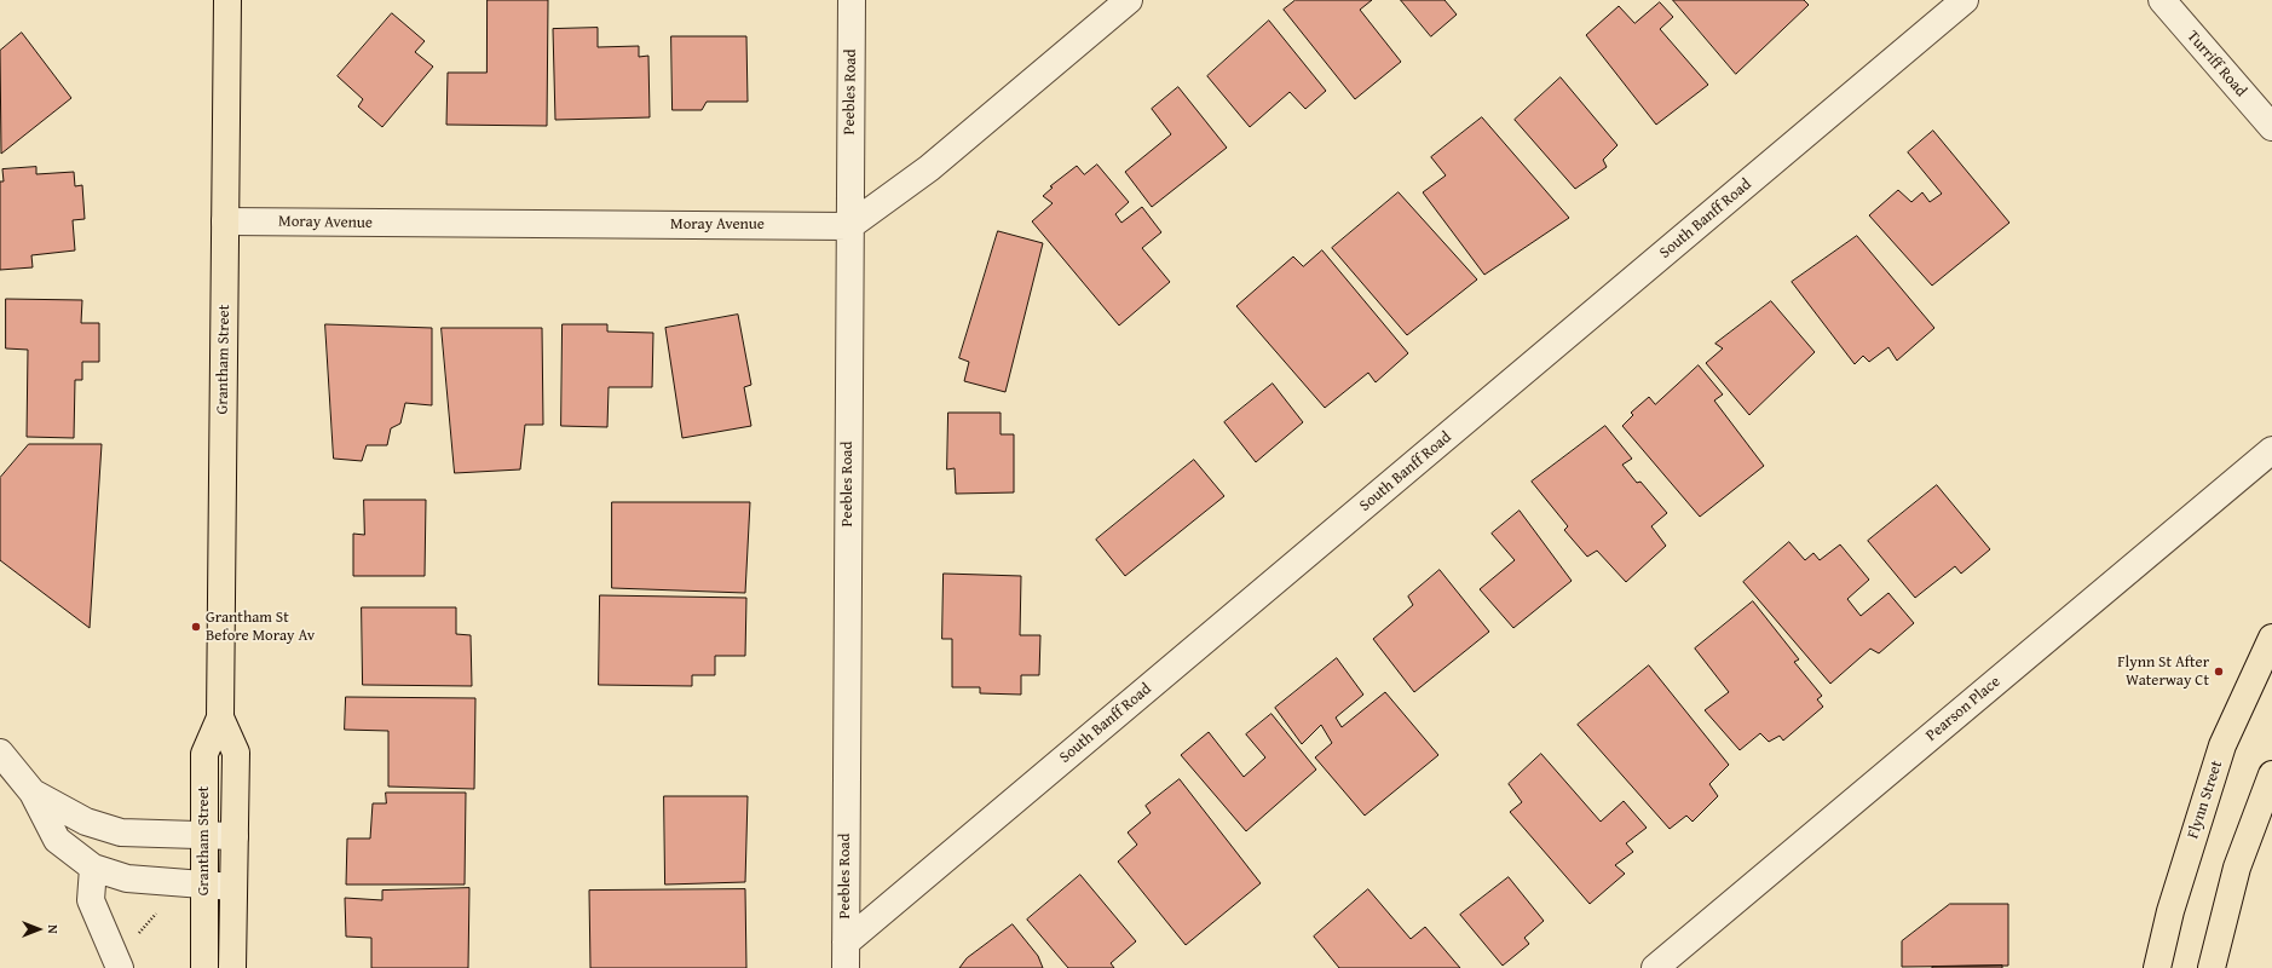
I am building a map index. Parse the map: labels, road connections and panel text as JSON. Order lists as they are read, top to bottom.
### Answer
{
  "streets": {
    "main road": ["Grantham Street", "Flynn Street"],
    "street": [
      "Turriff Road",
      "Peebles Road",
      "South Banff Road",
      "Moray Avenue",
      "Pearson Place"
    ]
  },
  "crossings": [
    ["Peebles Road", "South Banff Road"],
    ["Peebles Road", "Moray Avenue"],
    ["Moray Avenue", "Grantham Street"]
  ],
  "places": ["Grantham St Before Moray Av", "Flynn St After Waterway Ct"],
  "north": "right"
}
